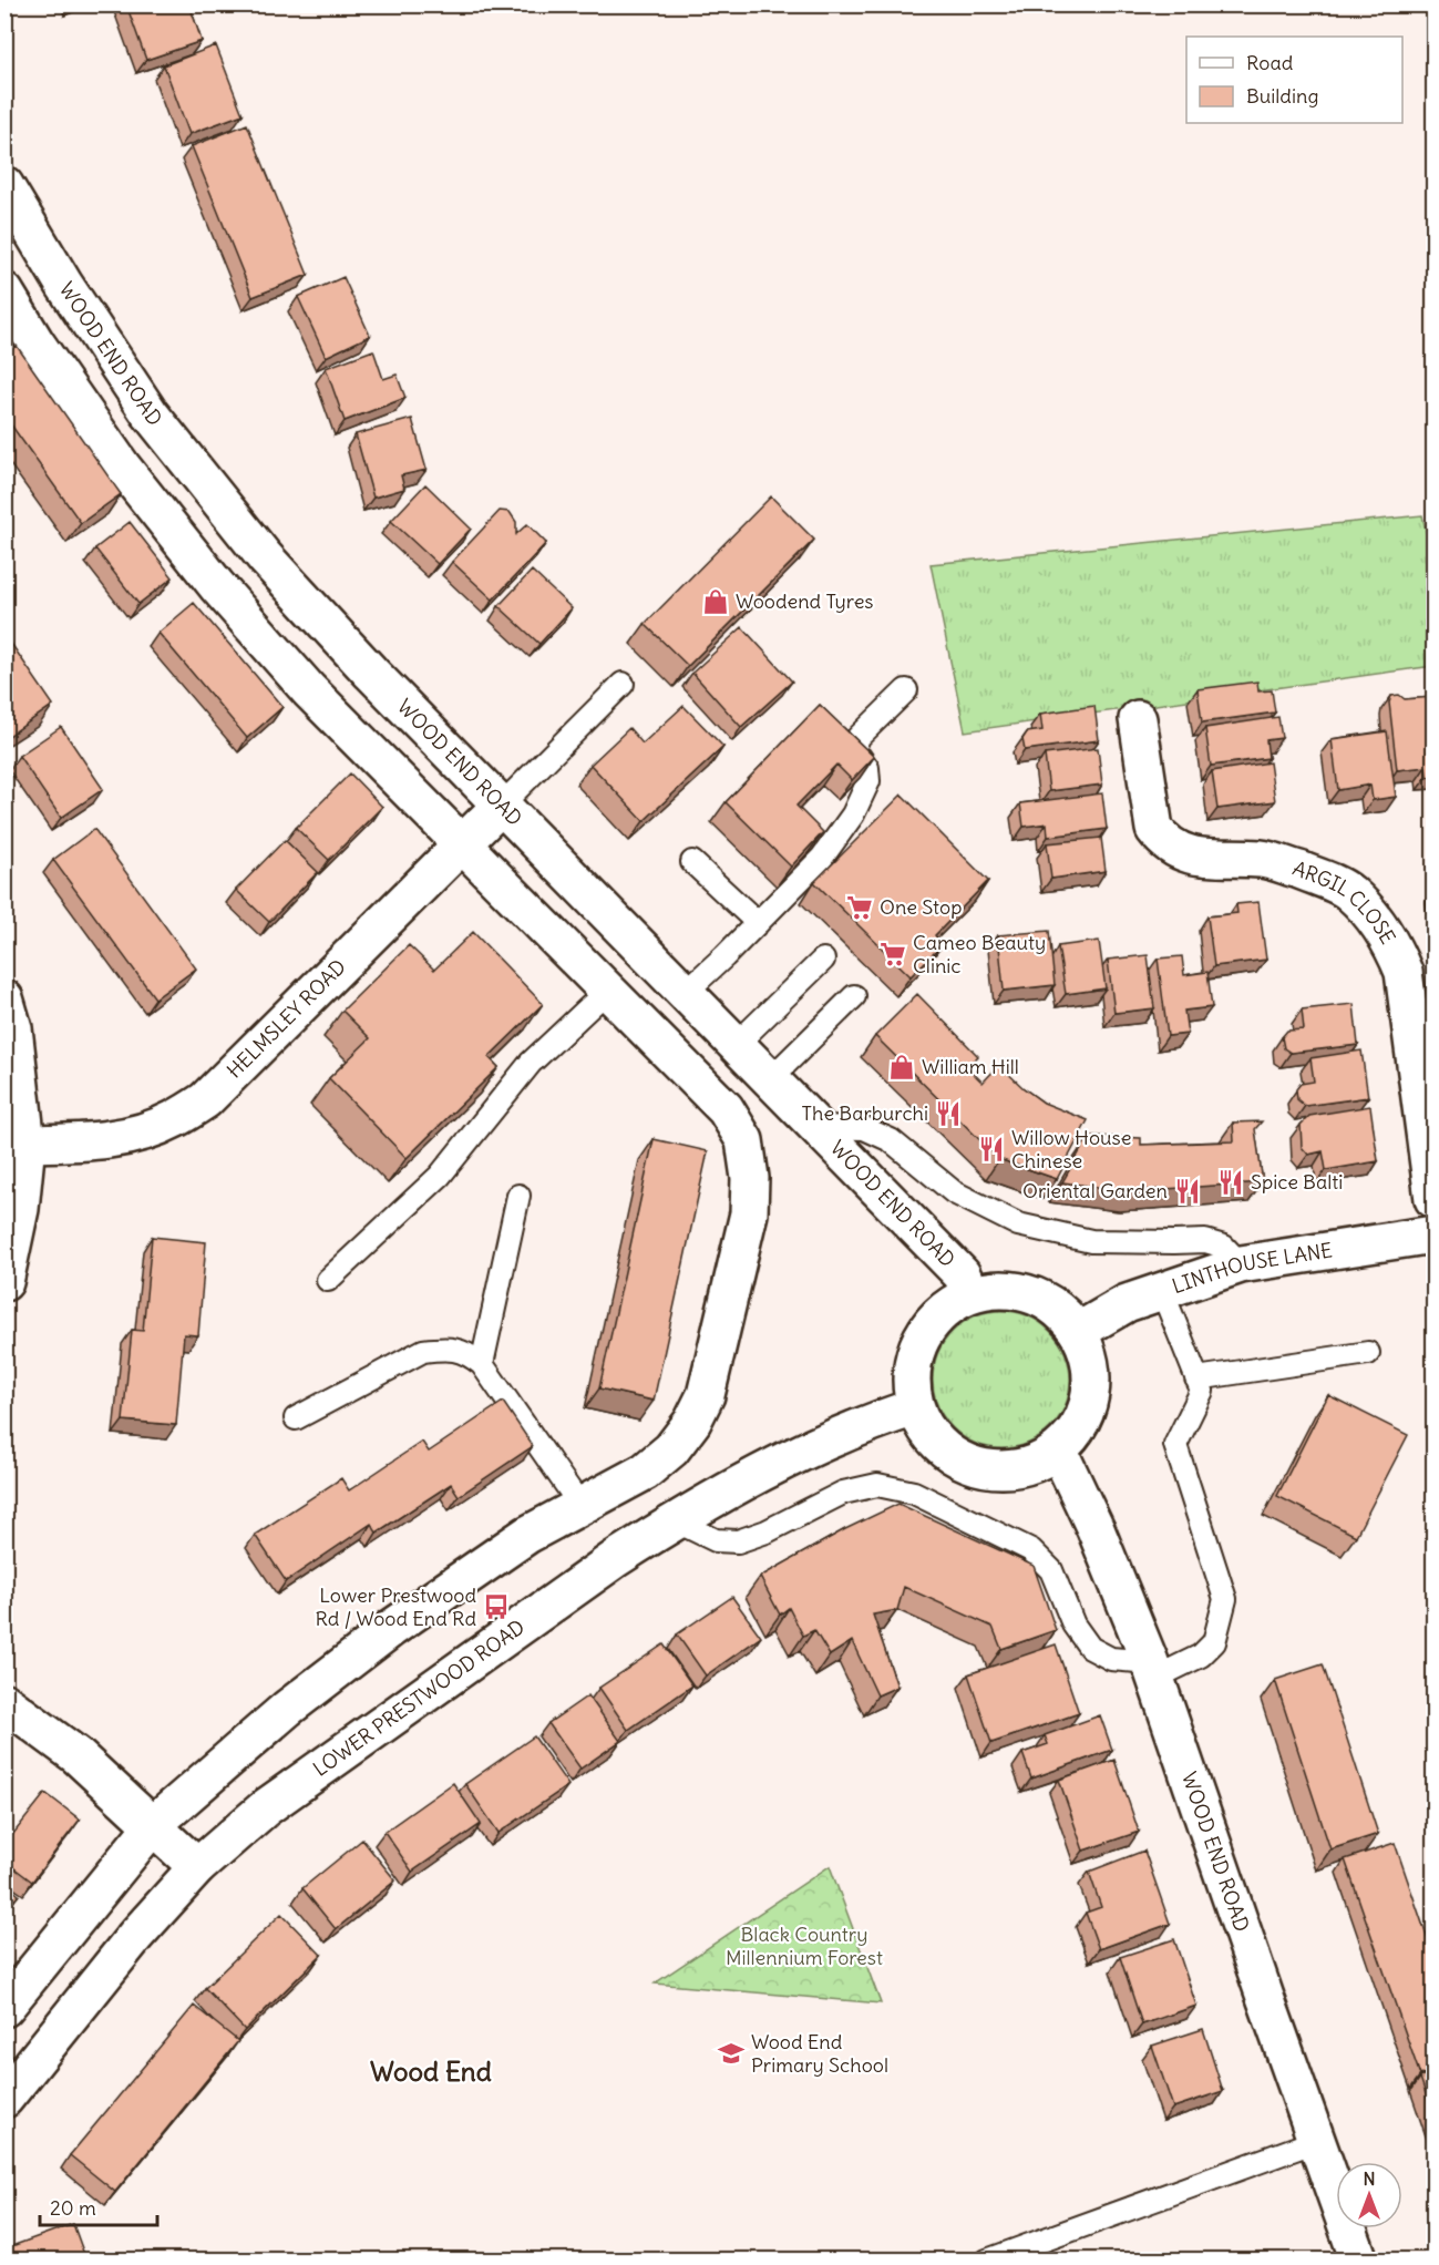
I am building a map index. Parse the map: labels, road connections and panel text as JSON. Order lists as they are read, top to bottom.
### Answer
{
  "streets": {
    "street": [
      "WOOD END ROAD",
      "ARGIL CLOSE",
      "HELMSLEY ROAD",
      "LINTHOUSE LANE",
      "LOWER PRESTWOOD ROAD"
    ]
  },
  "crossings": [
    ["WOOD END ROAD", "HELMSLEY ROAD"],
    ["WOOD END ROAD", "LINTHOUSE LANE"],
    ["WOOD END ROAD", "LOWER PRESTWOOD ROAD"],
    ["LINTHOUSE LANE", "LOWER PRESTWOOD ROAD"]
  ],
  "districts": ["Wood End"],
  "parks": ["Black Country Millennium Forest"],
  "places": {
    "shop": ["Woodend Tyres", "William Hill"],
    "supermarket": ["One Stop", "Cameo Beauty Clinic"],
    "restaurant": [
      "The Barburchi",
      "Willow House Chinese",
      "Spice Balti",
      "Oriental Garden"
    ],
    "bus stop": ["Lower Prestwood Rd / Wood End Rd"],
    "school or university": ["Wood End Primary School"]
  },
  "legend": ["Road", "Building"],
  "scale_bar": "20 m",
  "north": "top"
}
